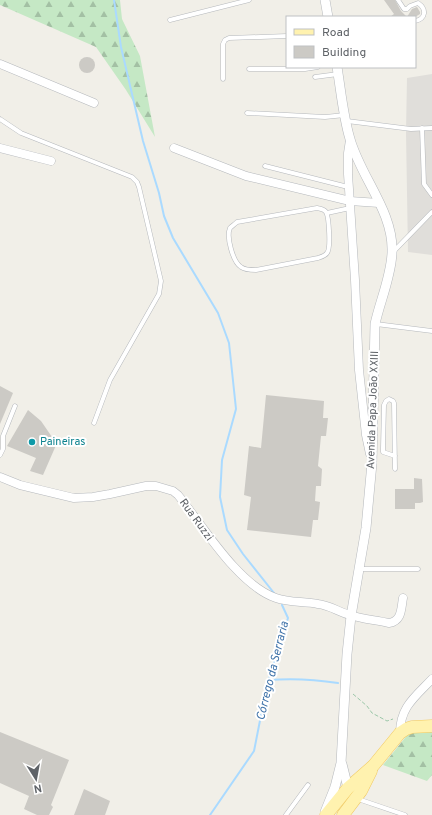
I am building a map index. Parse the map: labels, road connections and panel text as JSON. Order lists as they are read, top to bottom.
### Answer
{
  "streets": {
    "main road": ["Avenida Papa João XXIII"],
    "street": ["Rua Ruzzi"]
  },
  "crossings": [
    ["Avenida Papa João XXIII", "Rua Ruzzi"]
  ],
  "water": ["Córrego da Serraria"],
  "places": ["Paineiras"],
  "legend": ["Road", "Building"],
  "north": "bottom"
}
